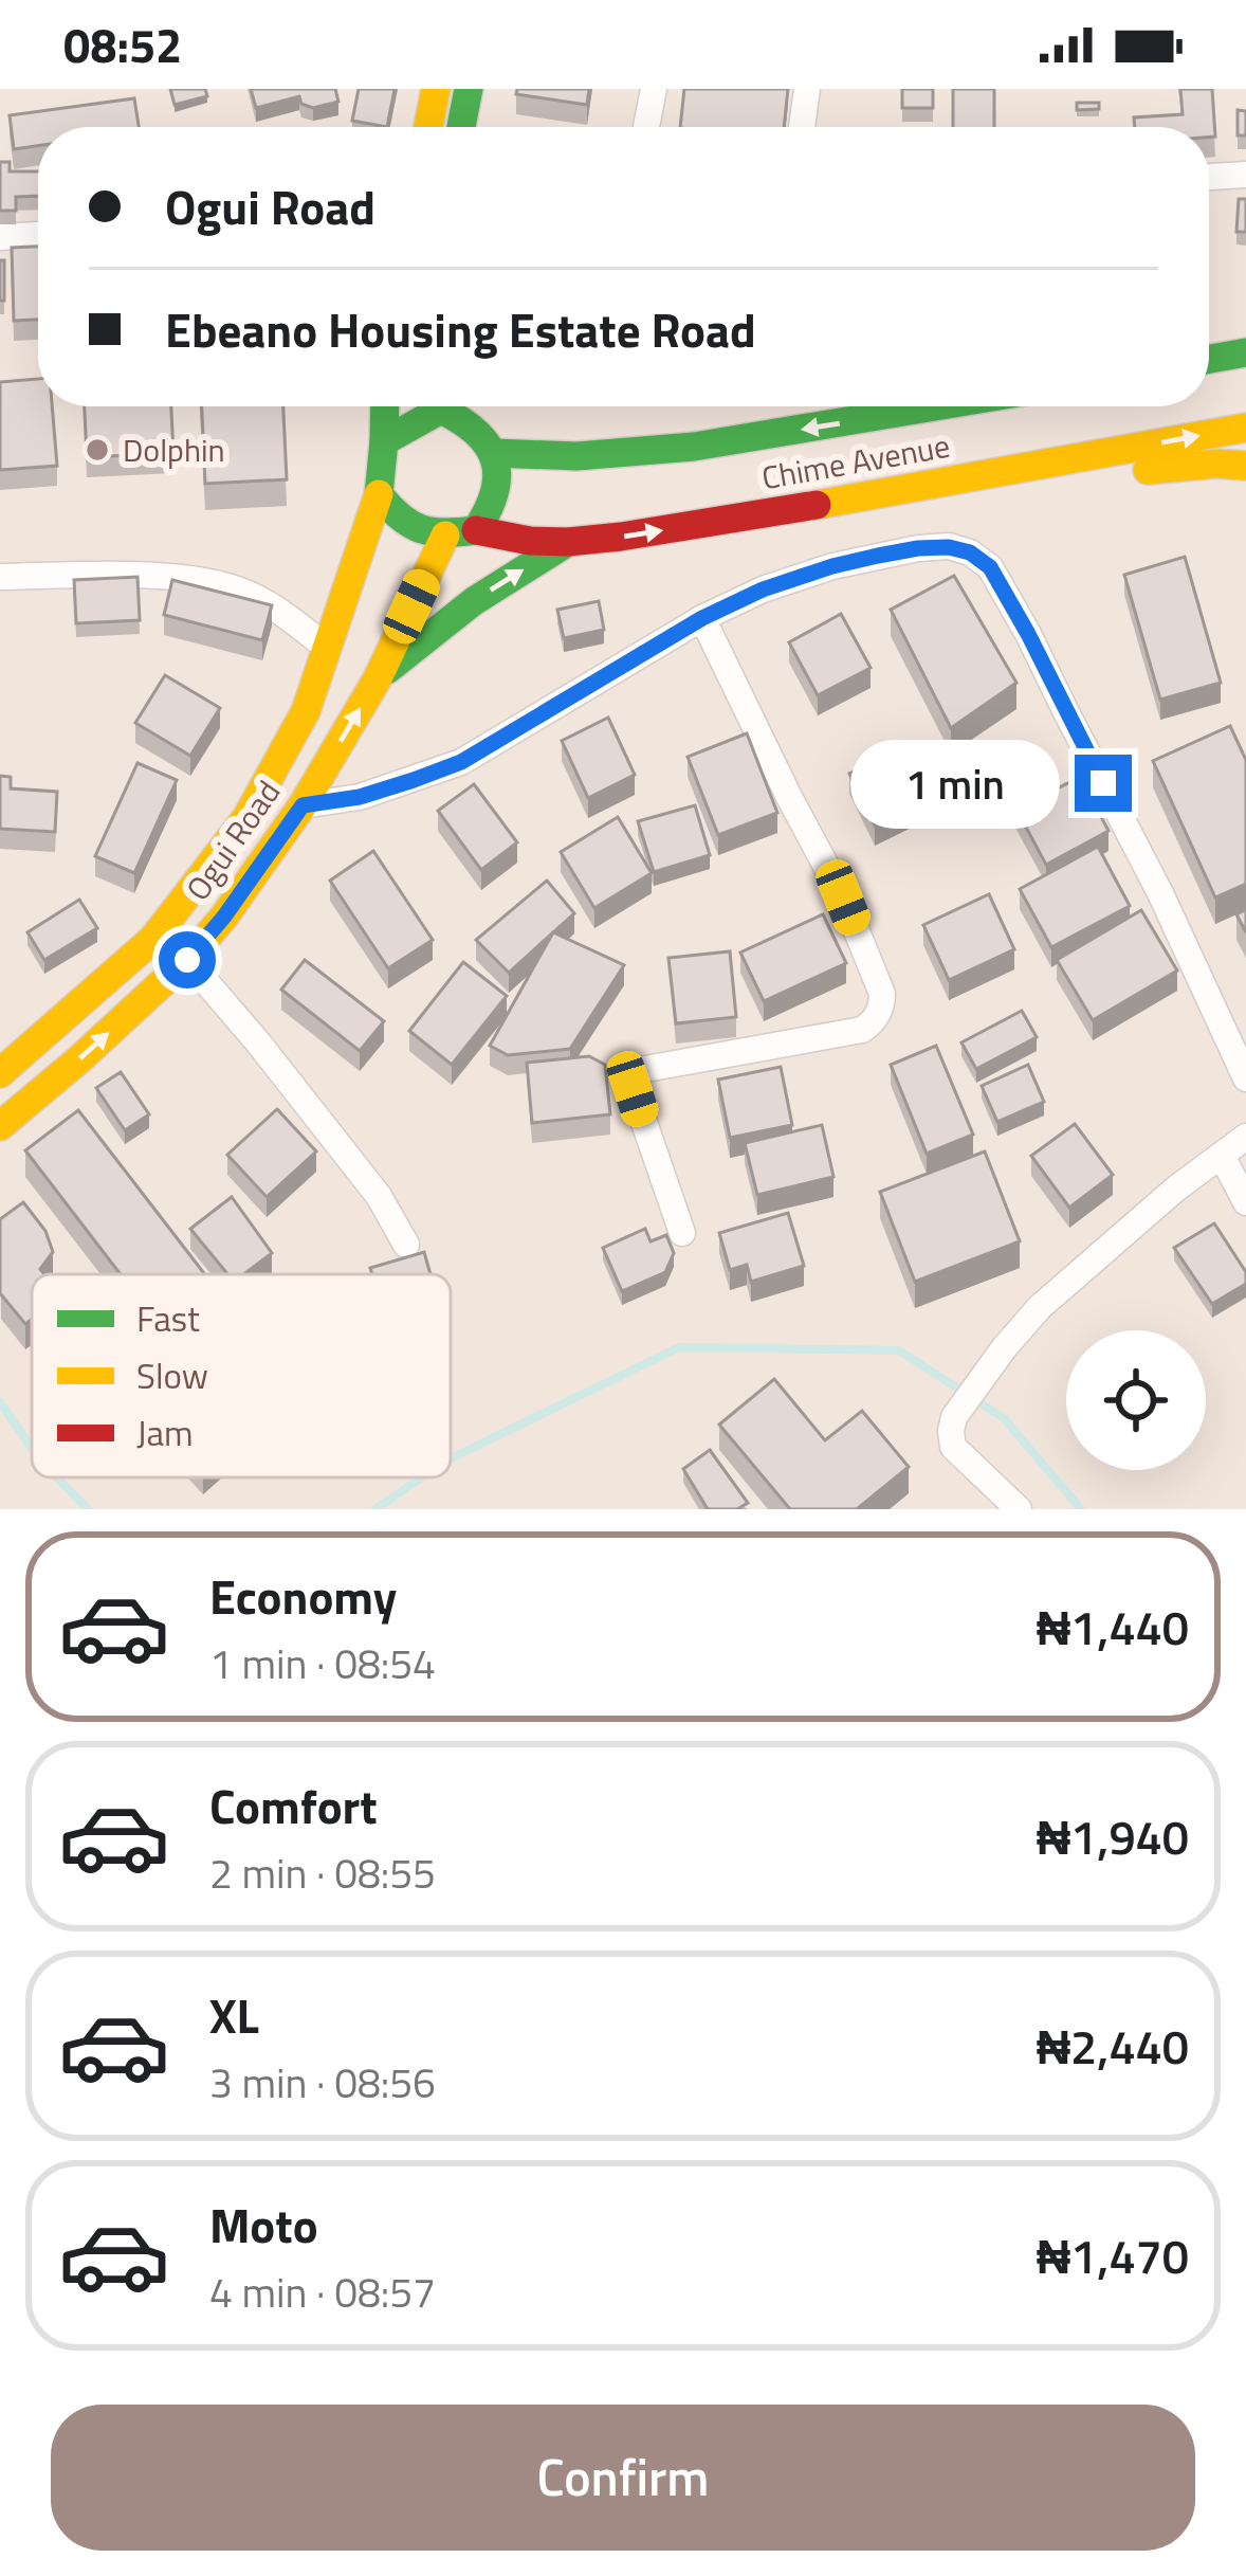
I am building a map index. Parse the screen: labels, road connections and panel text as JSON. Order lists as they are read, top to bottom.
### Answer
{
  "streets": {
    "main road": ["Chime Avenue", "Ogui Road"]
  },
  "places": ["Dolphin"],
  "legend": ["Fast", "Slow", "Jam"],
  "page": {
    "status": "08:52",
    "banner": ["Ogui Road", "Ebeano Housing Estate Road"],
    "bubble": "1 min",
    "list": [
      {
        "name": "Economy",
        "note": "1 min · 08:54",
        "value": "₦1,440"
      },
      {
        "name": "Comfort",
        "note": "2 min · 08:55",
        "value": "₦1,940"
      },
      {
        "name": "XL",
        "note": "3 min · 08:56",
        "value": "₦2,440"
      },
      {
        "name": "Moto",
        "note": "4 min · 08:57",
        "value": "₦1,470"
      }
    ],
    "buttons": "Confirm"
  }
}
